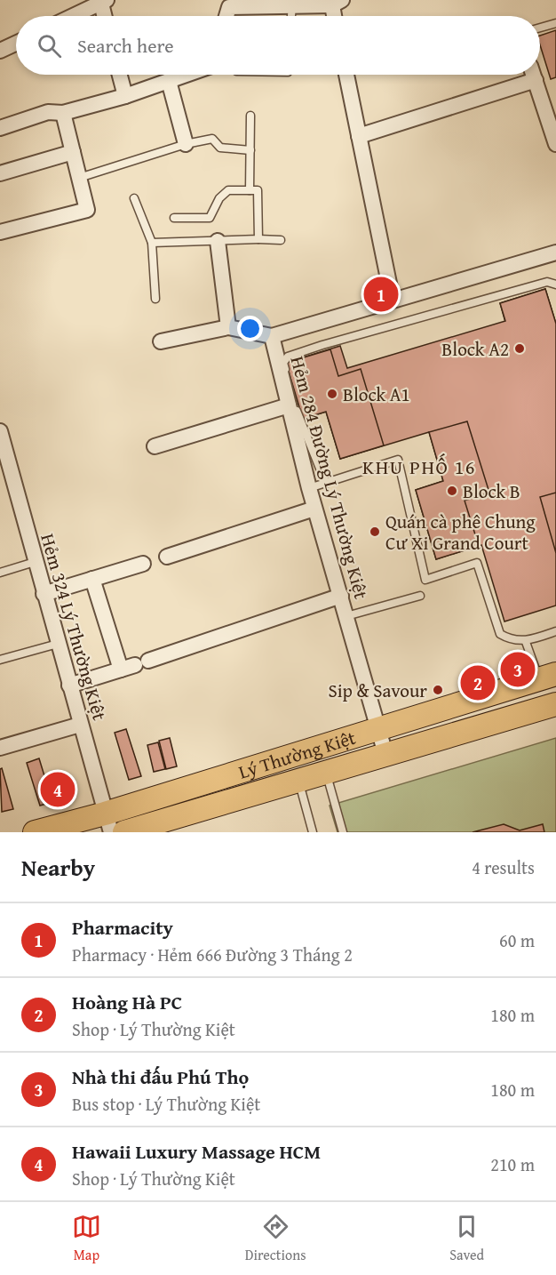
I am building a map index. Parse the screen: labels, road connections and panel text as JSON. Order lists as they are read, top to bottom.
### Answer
{
  "streets": {
    "main road": ["Lý Thường Kiệt"],
    "street": ["Hẻm 284 Đường Lý Thường Kiệt", "Hẻm 324 Lý Thường Kiệt"]
  },
  "crossings": [
    ["Hẻm 284 Đường Lý Thường Kiệt", "Lý Thường Kiệt"],
    ["Hẻm 324 Lý Thường Kiệt", "Lý Thường Kiệt"]
  ],
  "districts": ["KHU PHỐ 16"],
  "places": [
    "Block A2",
    "Block A1",
    "Block B",
    "Quán cà phê Chung Cư Xi Grand Court",
    "Sip & Savour"
  ],
  "page": {
    "search": "Search here",
    "pins": [
      "1",
      "3",
      "2",
      "4"
    ],
    "heading": ["Nearby", "4 results"],
    "list": [
      {
        "mark": "1",
        "name": "Pharmacity",
        "note": "Pharmacy · Hẻm 666 Đường 3 Tháng 2",
        "value": "60 m"
      },
      {
        "mark": "2",
        "name": "Hoàng Hà PC",
        "note": "Shop · Lý Thường Kiệt",
        "value": "180 m"
      },
      {
        "mark": "3",
        "name": "Nhà thi đấu Phú Thọ",
        "note": "Bus stop · Lý Thường Kiệt",
        "value": "180 m"
      },
      {
        "mark": "4",
        "name": "Hawaii Luxury Massage HCM",
        "note": "Shop · Lý Thường Kiệt",
        "value": "210 m"
      }
    ],
    "nav": ["Map", "Directions", "Saved"]
  }
}
